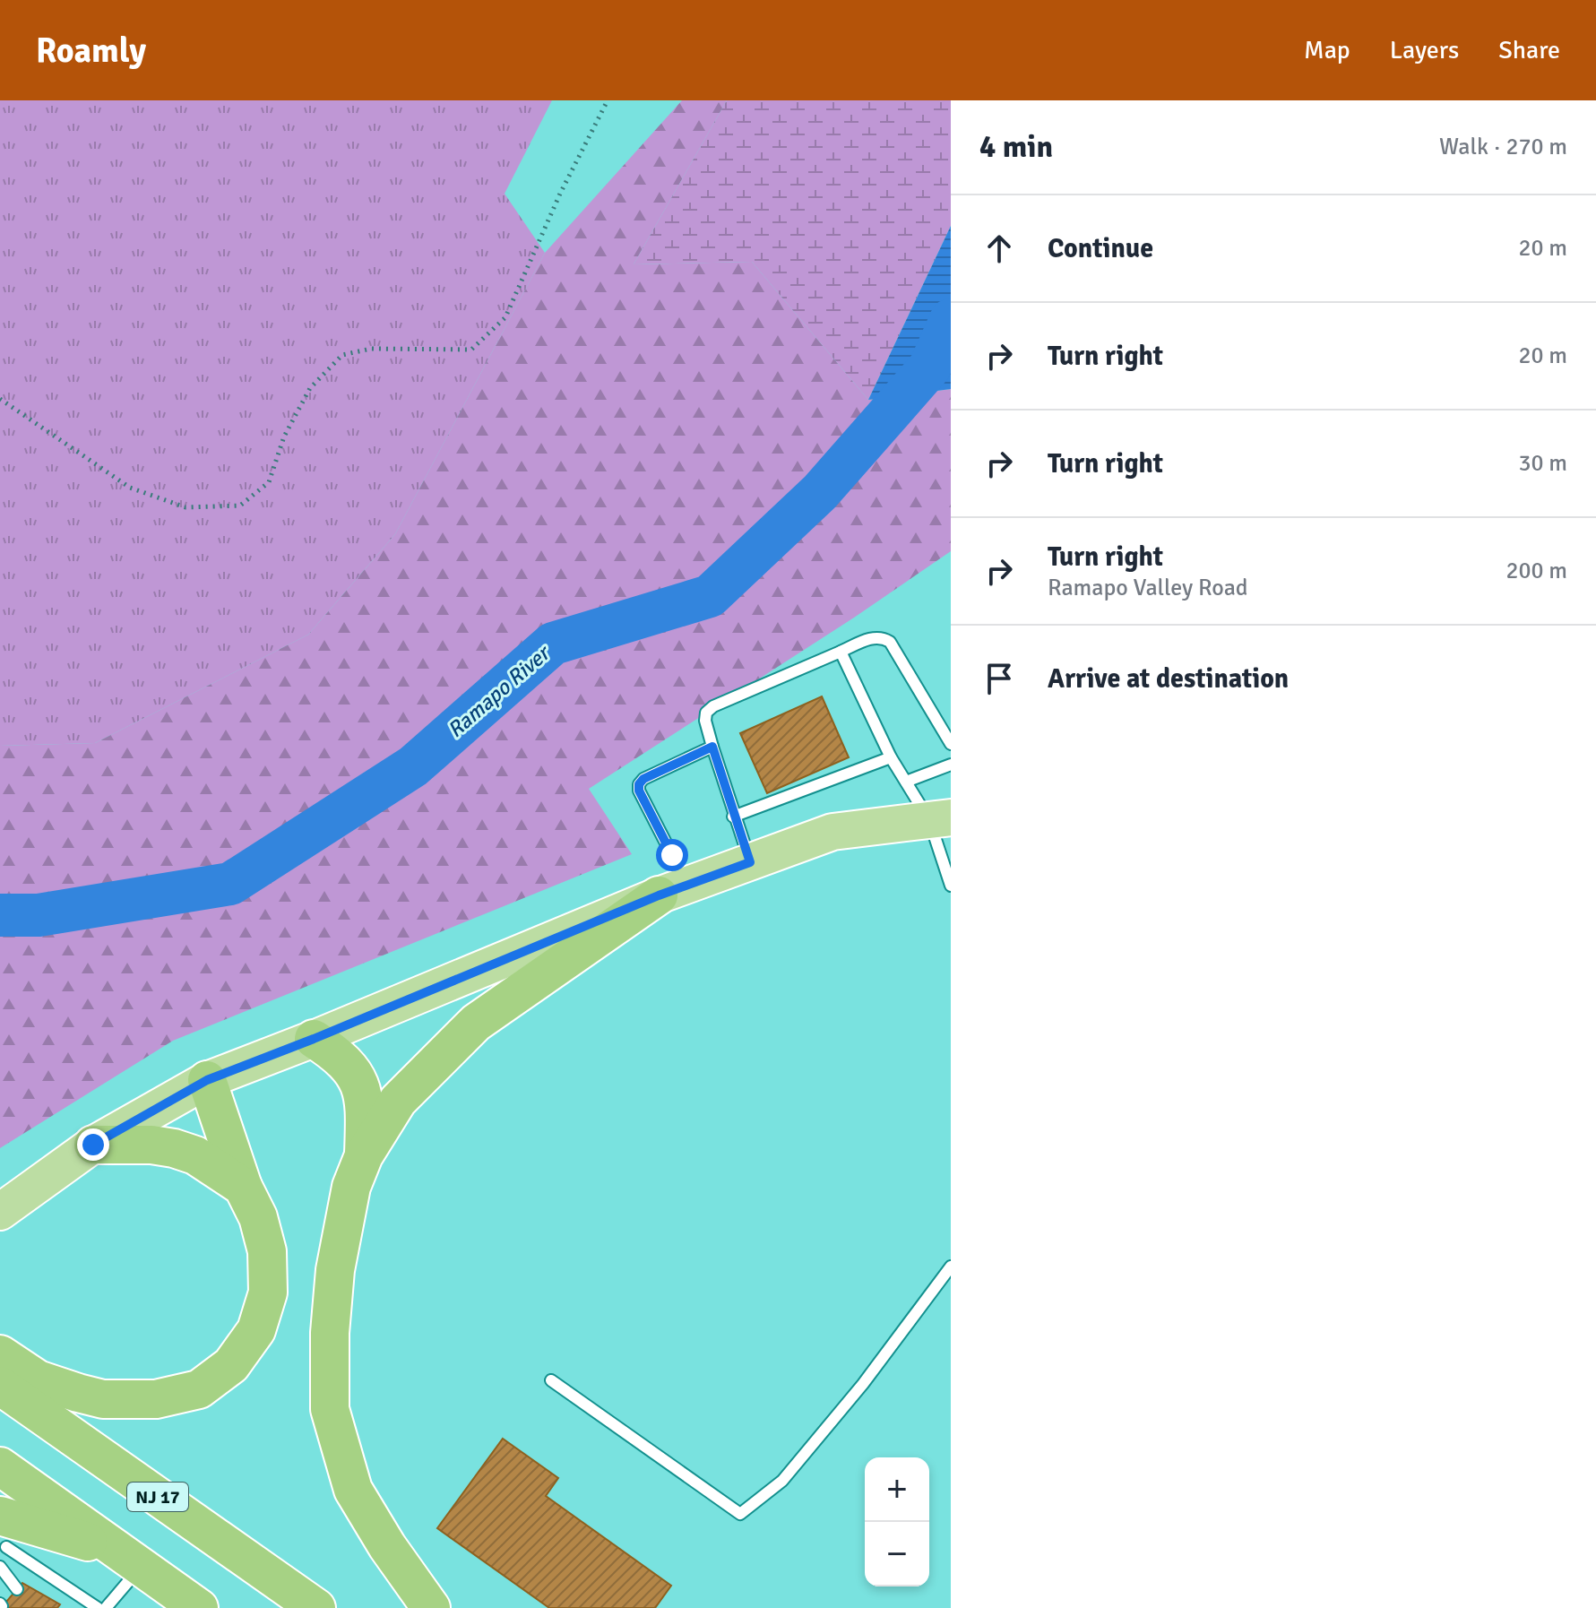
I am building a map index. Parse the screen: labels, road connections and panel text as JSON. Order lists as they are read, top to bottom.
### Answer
{
  "streets": {
    "highway": ["NJ 17"]
  },
  "water": ["Ramapo River"],
  "page": {
    "header": "Roamly",
    "nav": ["Map", "Layers", "Share"],
    "heading": ["4 min", "Walk · 270 m"],
    "list": [
      ["Continue", "20 m"],
      ["Turn right", "20 m"],
      ["Turn right", "30 m"],
      ["Turn right", "Ramapo Valley Road", "200 m"],
      "Arrive at destination"
    ],
    "map_buttons": ["+", "−"]
  }
}
